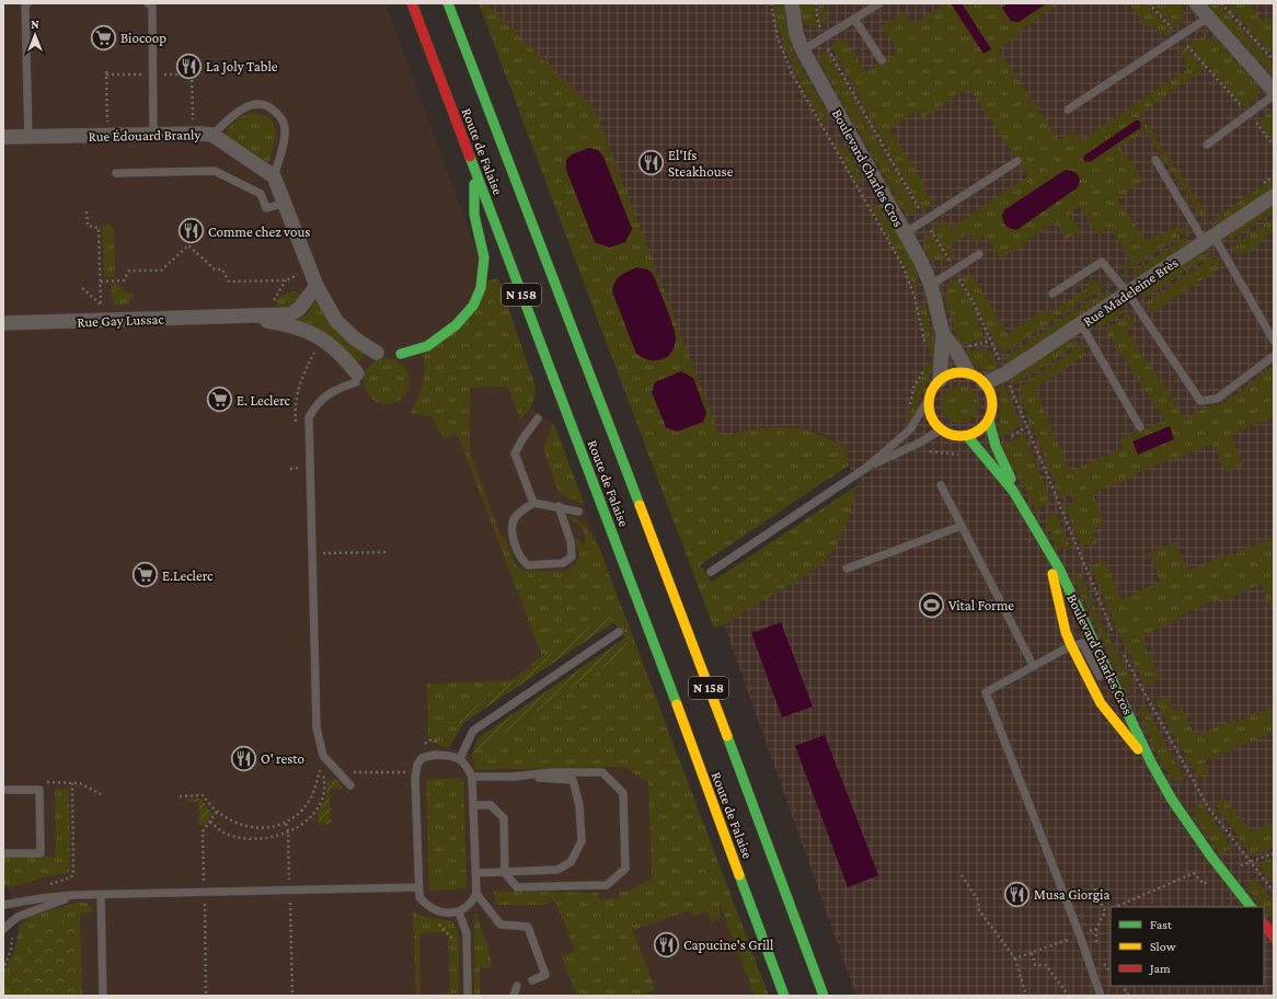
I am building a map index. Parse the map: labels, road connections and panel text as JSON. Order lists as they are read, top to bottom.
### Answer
{
  "streets": {
    "main road": ["Route de Falaise", "Boulevard Charles Cros", "N 158"],
    "street": ["Rue Édouard Branly", "Rue Madeleine Brès", "Rue Gay Lussac"]
  },
  "crossings": [
    ["Route de Falaise", "N 158"],
    ["Boulevard Charles Cros", "Rue Madeleine Brès"]
  ],
  "places": {
    "supermarket": ["Biocoop", "E. Leclerc", "E.Leclerc"],
    "restaurant": [
      "La Joly Table",
      "El'Ifs Steakhouse",
      "Comme chez vous",
      "O' resto",
      "Musa Giorgia",
      "Capucine's Grill"
    ],
    "sports": ["Vital Forme"]
  },
  "legend": ["Fast", "Slow", "Jam"],
  "north": "top"
}
